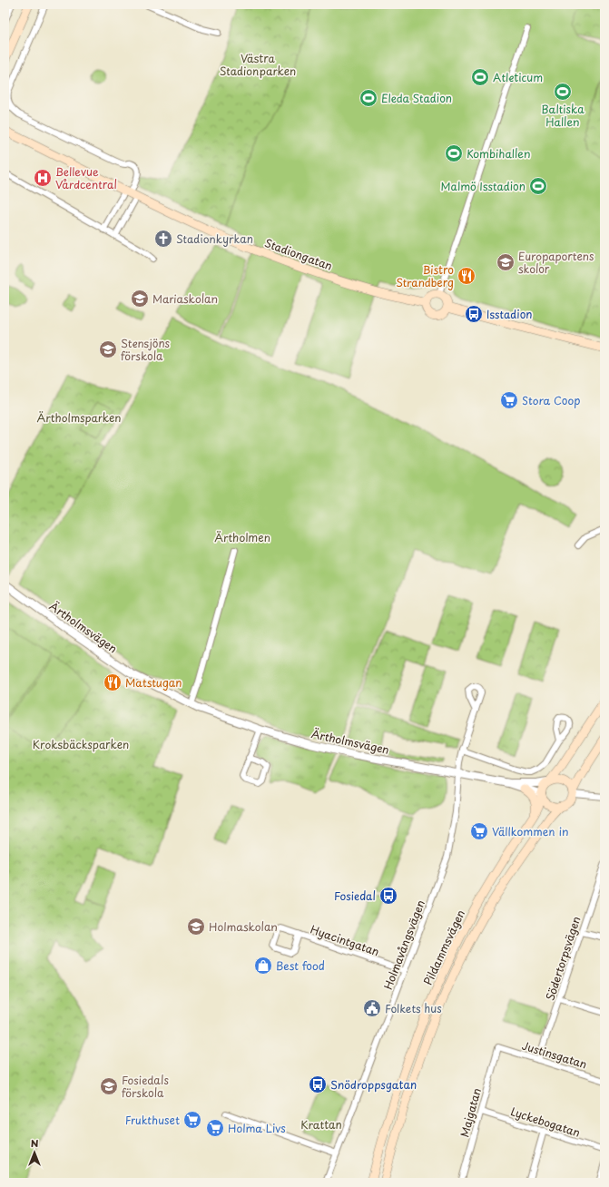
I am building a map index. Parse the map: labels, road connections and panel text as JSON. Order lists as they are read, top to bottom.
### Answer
{
  "streets": {
    "main road": ["Stadiongatan", "Ärtholmsvägen", "Pildammsvägen"],
    "street": [
      "Hyacintgatan",
      "Holmavångsvägen",
      "Södertorpsvägen",
      "Justinsgatan",
      "Majgatan",
      "Lyckebogatan"
    ]
  },
  "crossings": [
    ["Ärtholmsvägen", "Holmavångsvägen"],
    ["Ärtholmsvägen", "Pildammsvägen"],
    ["Hyacintgatan", "Holmavångsvägen"],
    ["Södertorpsvägen", "Justinsgatan"],
    ["Justinsgatan", "Majgatan"],
    ["Majgatan", "Lyckebogatan"]
  ],
  "parks": [
    "Västra Stadionparken",
    "Ärtholmsparken",
    "Ärtholmen",
    "Kroksbäcksparken",
    "Krattan"
  ],
  "places": {
    "sports": [
      "Atleticum",
      "Baltiska Hallen",
      "Eleda Stadion",
      "Kombihallen",
      "Malmö Isstadion"
    ],
    "hospital": ["Bellevue Vårdcentral"],
    "church": ["Stadionkyrkan"],
    "school or university": [
      "Europaportens skolor",
      "Mariaskolan",
      "Stensjöns förskola",
      "Holmaskolan",
      "Fosiedals förskola"
    ],
    "restaurant": ["Bistro Strandberg", "Matstugan"],
    "bus stop": ["Isstadion", "Fosiedal", "Snödroppsgatan"],
    "supermarket": [
      "Stora Coop",
      "Vällkommen in",
      "Frukthuset",
      "Holma Livs"
    ],
    "shop": ["Best food"],
    "public building": ["Folkets hus"]
  },
  "north": "top"
}
